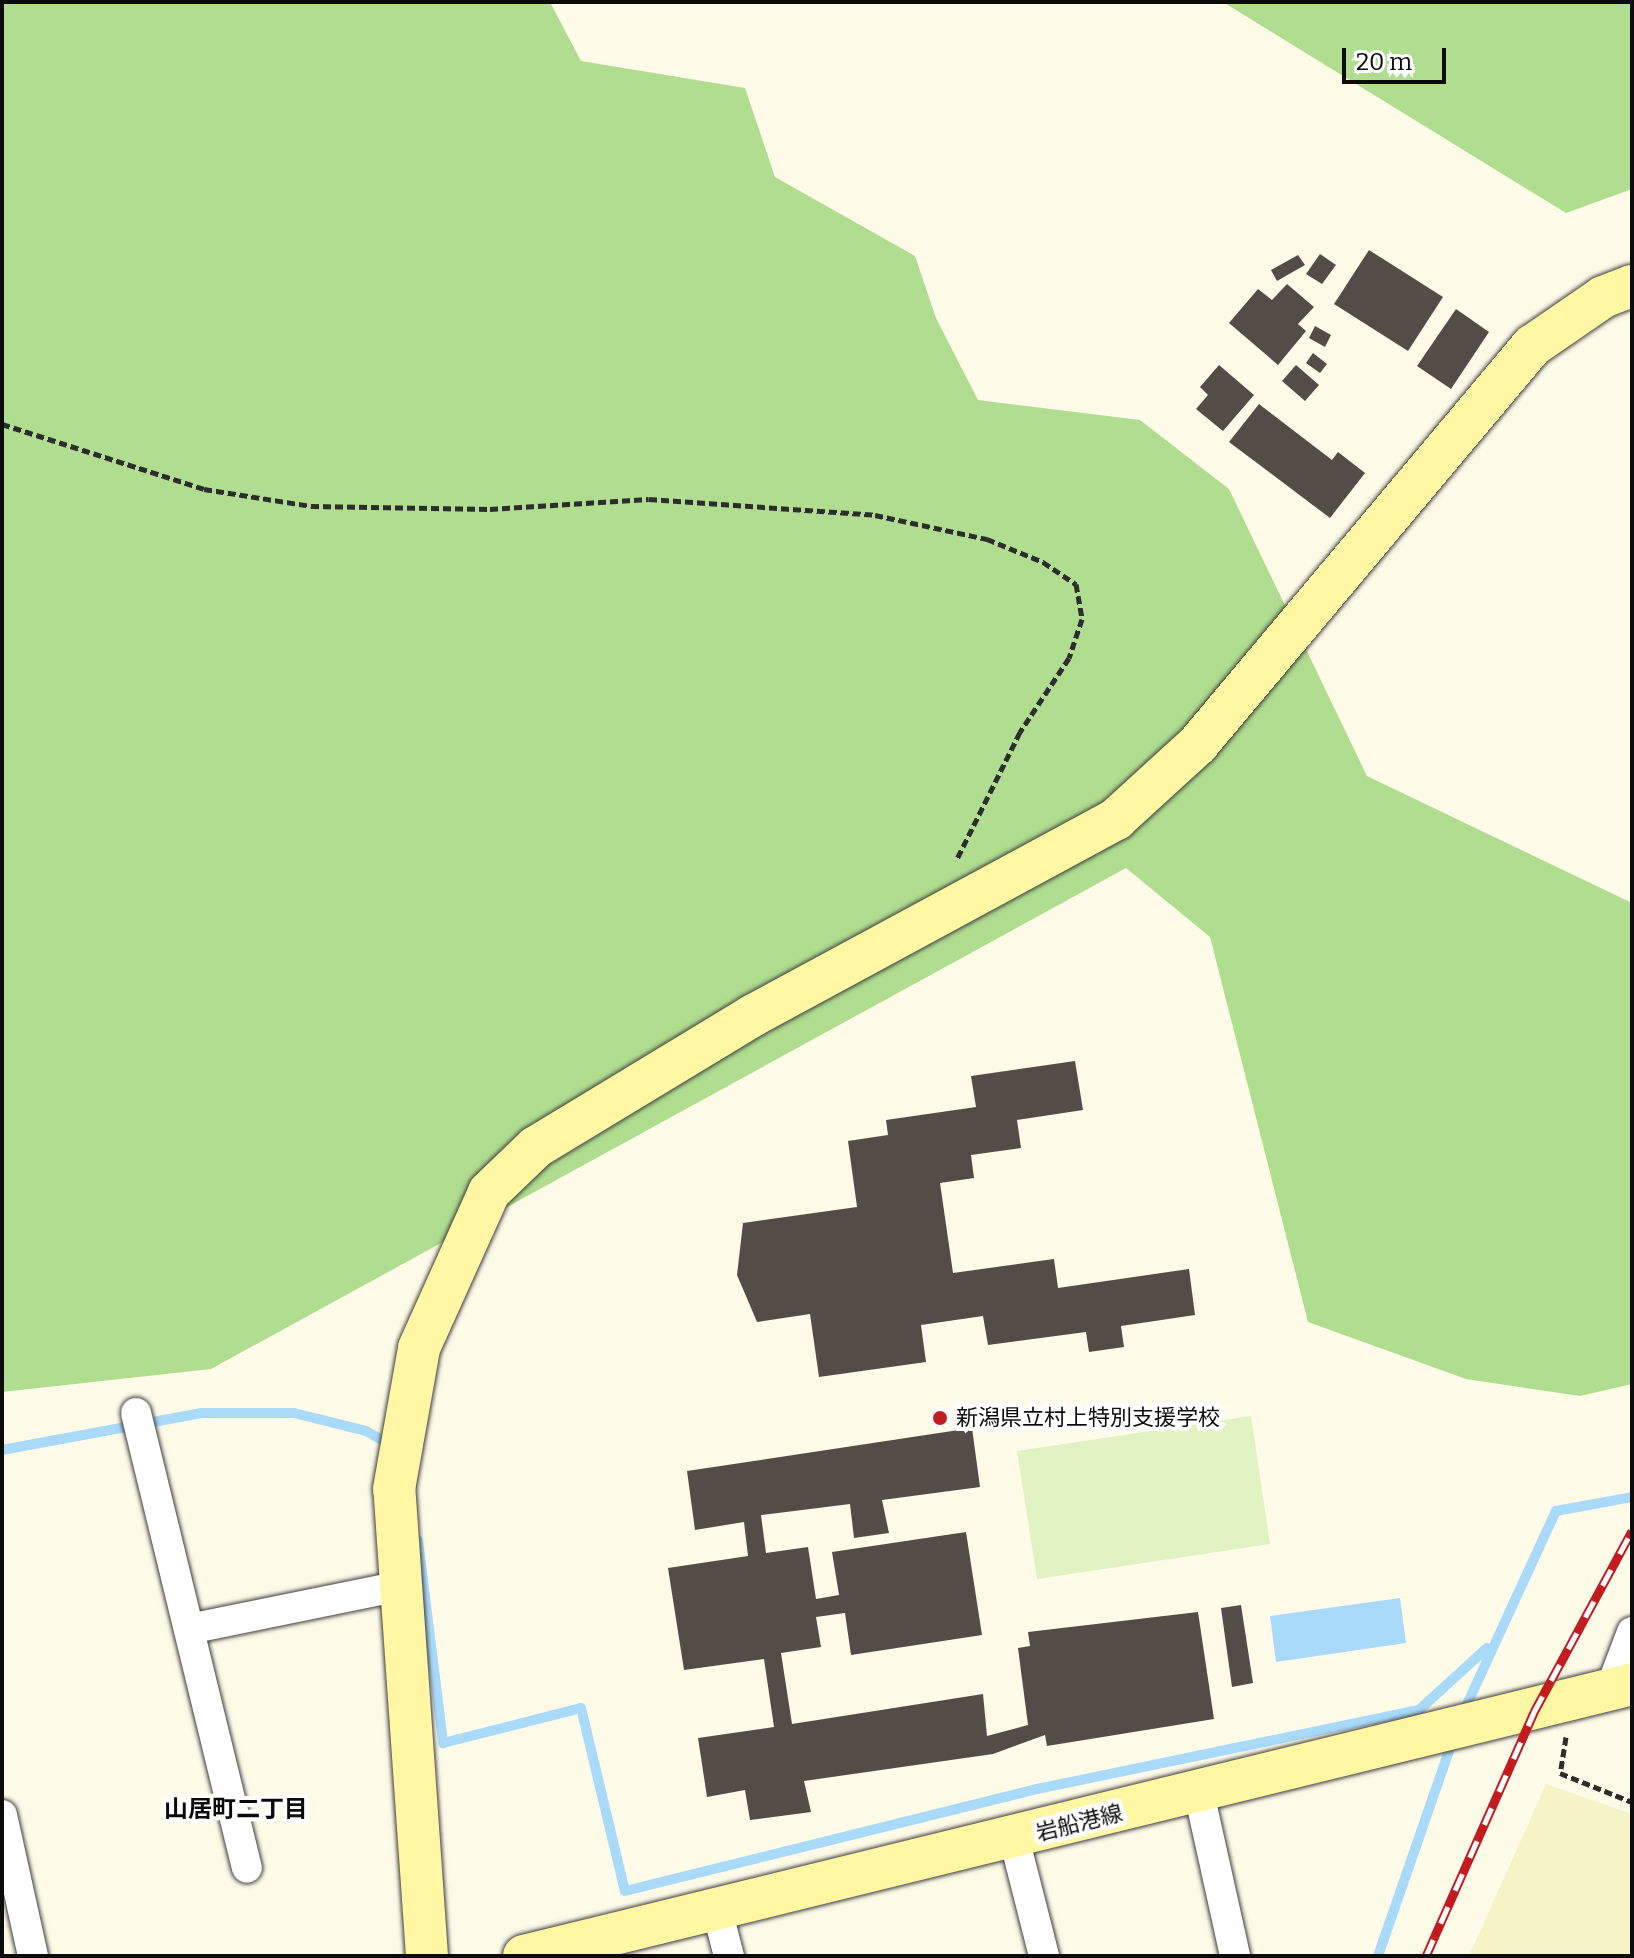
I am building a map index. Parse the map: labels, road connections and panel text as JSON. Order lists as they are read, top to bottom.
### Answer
{
  "streets": {
    "street": ["岩船港線"]
  },
  "districts": ["山居町二丁目"],
  "places": ["新潟県立村上特別支援学校"],
  "scale_bar": "20 m"
}
